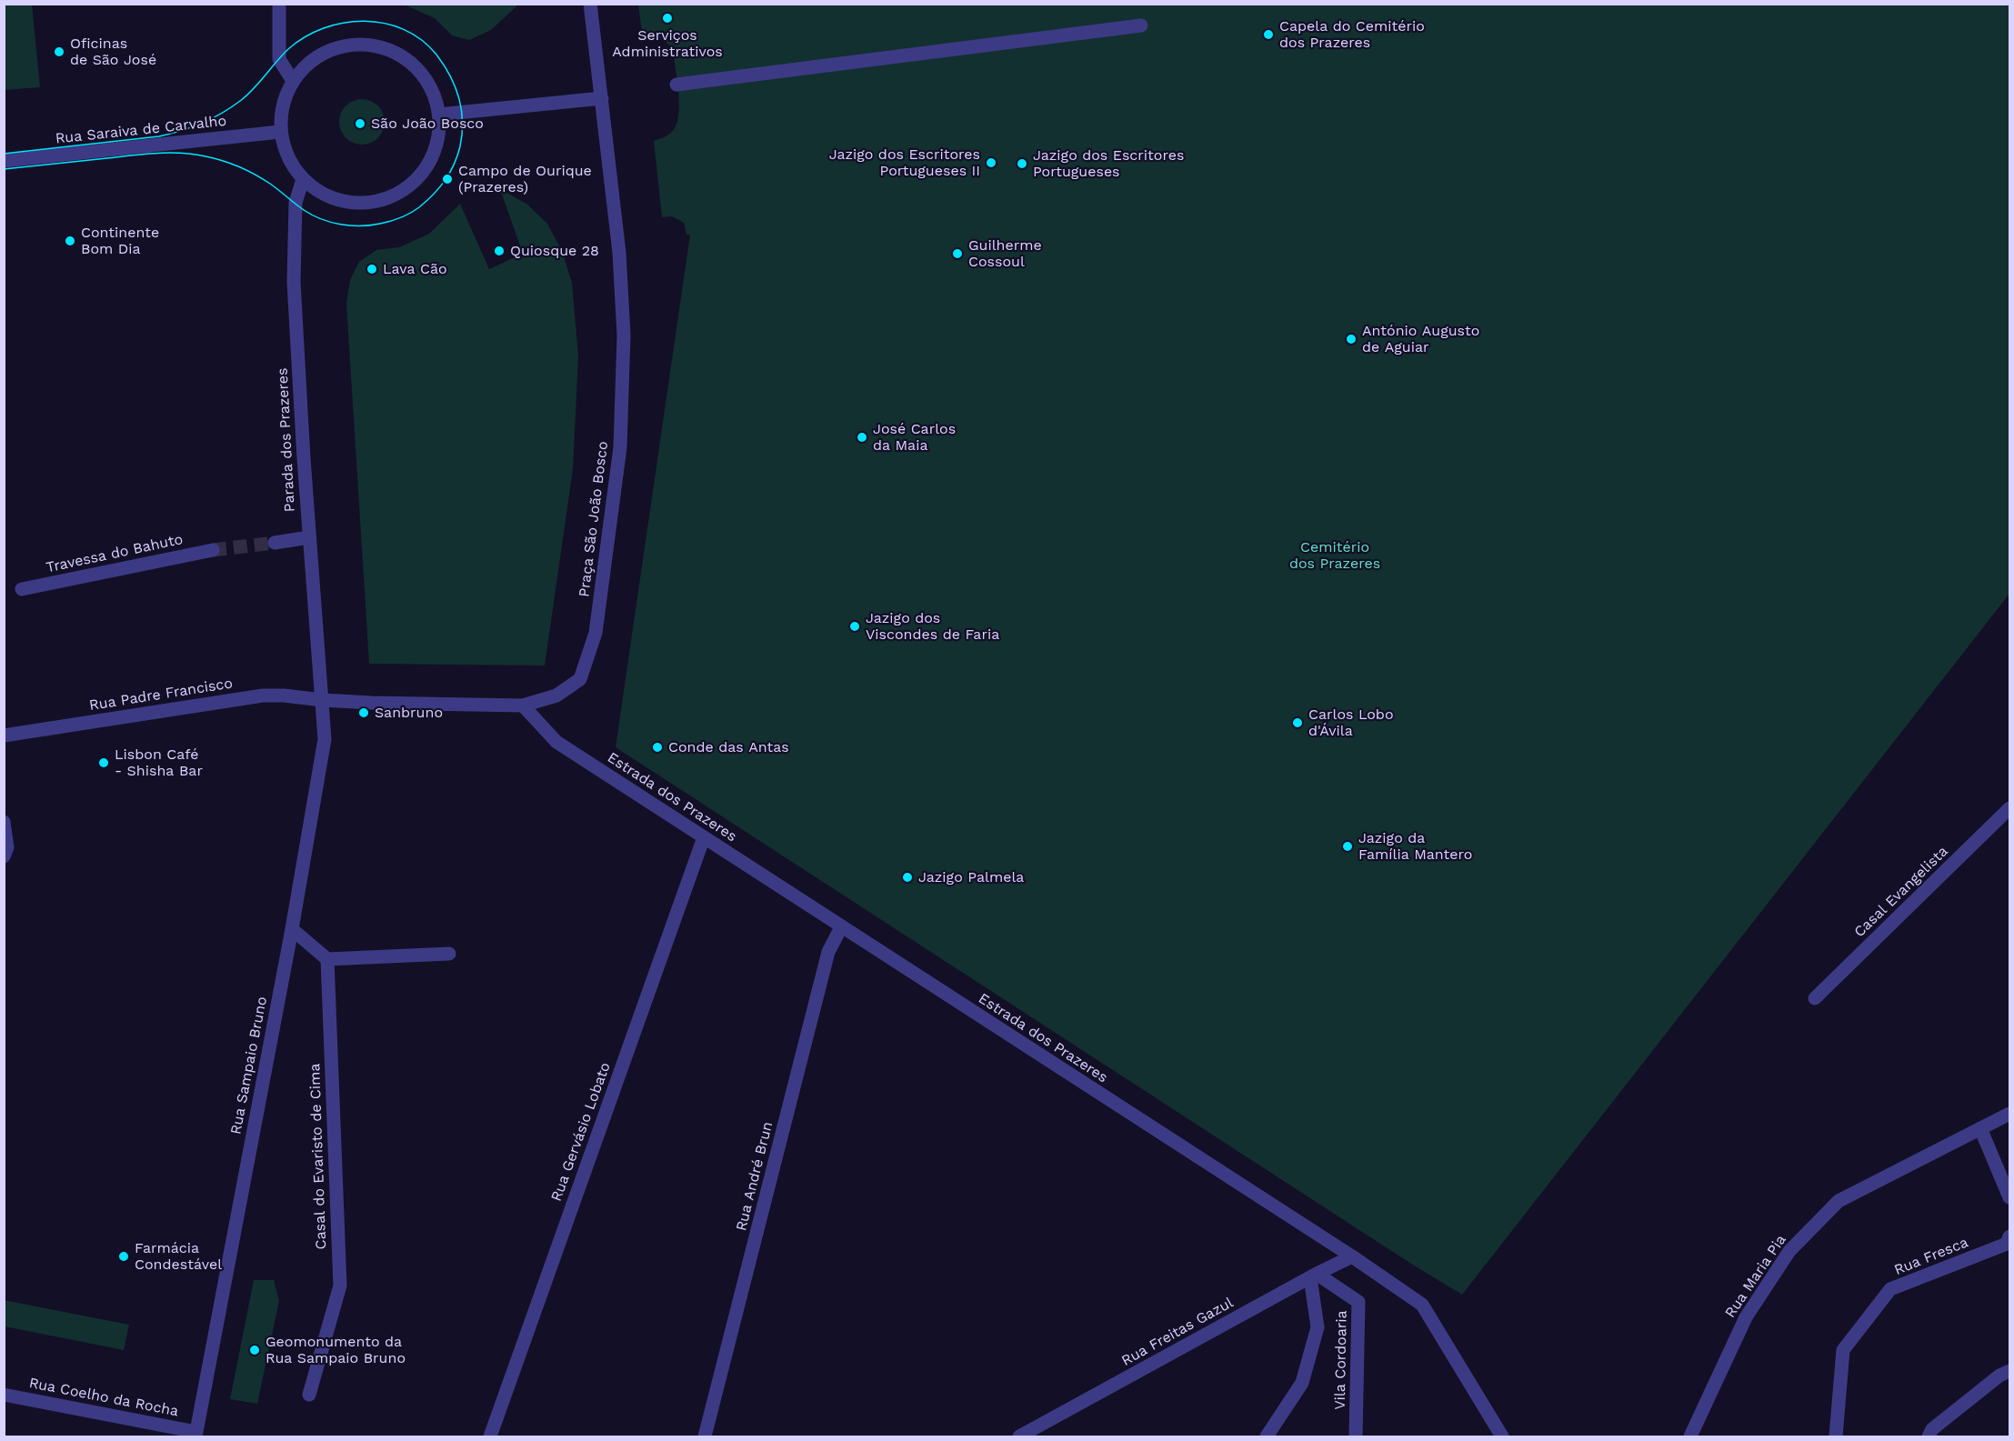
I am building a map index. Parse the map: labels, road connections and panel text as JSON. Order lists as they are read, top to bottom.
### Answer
{
  "streets": {
    "street": [
      "Rua Saraiva de Carvalho",
      "Parada dos Prazeres",
      "Praça São João Bosco",
      "Travessa do Bahuto",
      "Rua Padre Francisco",
      "Estrada dos Prazeres",
      "Casal Evangelista",
      "Rua Sampaio Bruno",
      "Rua Gervásio Lobato",
      "Casal do Evaristo de Cima",
      "Rua André Brun",
      "Rua Fresca",
      "Rua Maria Pia",
      "Rua Freitas Gazul",
      "Vila Cordoaria",
      "Rua Coelho da Rocha"
    ]
  },
  "crossings": [
    ["Rua Saraiva de Carvalho", "Parada dos Prazeres"],
    ["Parada dos Prazeres", "Praça São João Bosco"],
    ["Parada dos Prazeres", "Rua Padre Francisco"],
    ["Parada dos Prazeres", "Rua Sampaio Bruno"],
    ["Praça São João Bosco", "Rua Padre Francisco"],
    ["Praça São João Bosco", "Estrada dos Prazeres"],
    ["Praça São João Bosco", "Rua Sampaio Bruno"],
    ["Rua Padre Francisco", "Rua Sampaio Bruno"],
    ["Estrada dos Prazeres", "Rua Gervásio Lobato"],
    ["Estrada dos Prazeres", "Rua André Brun"],
    ["Estrada dos Prazeres", "Rua Freitas Gazul"],
    ["Rua Sampaio Bruno", "Rua Coelho da Rocha"],
    ["Rua Freitas Gazul", "Vila Cordoaria"]
  ],
  "parks": ["Cemitério dos Prazeres"],
  "places": [
    "Serviços Administrativos",
    "Capela do Cemitério dos Prazeres",
    "Oficinas de São José",
    "São João Bosco",
    "Jazigo dos Escritores Portugueses II",
    "Jazigo dos Escritores Portugueses",
    "Campo de Ourique (Prazeres)",
    "Continente Bom Dia",
    "Quiosque 28",
    "Guilherme Cossoul",
    "Lava Cão",
    "António Augusto de Aguiar",
    "José Carlos da Maia",
    "Jazigo dos Viscondes de Faria",
    "Sanbruno",
    "Carlos Lobo d'Ávila",
    "Conde das Antas",
    "Lisbon Café - Shisha Bar",
    "Jazigo da Família Mantero",
    "Jazigo Palmela",
    "Farmácia Condestável",
    "Geomonumento da Rua Sampaio Bruno"
  ]
}
